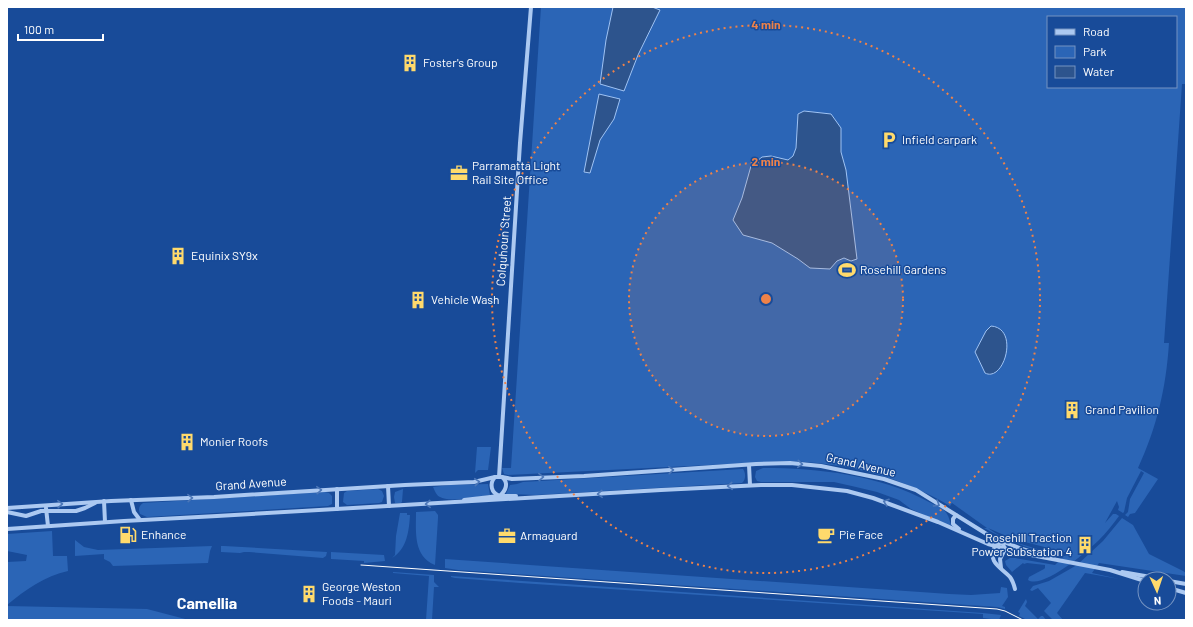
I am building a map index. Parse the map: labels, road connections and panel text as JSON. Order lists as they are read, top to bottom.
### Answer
{
  "streets": {
    "street": ["Colquhoun Street", "Grand Avenue"]
  },
  "crossings": [
    ["Colquhoun Street", "Grand Avenue"]
  ],
  "districts": ["Camellia"],
  "places": {
    "building": [
      "Foster's Group",
      "Equinix SY9x",
      "Vehicle Wash",
      "Grand Pavilion",
      "Monier Roofs",
      "Rosehill Traction Power Substation 4",
      "George Weston Foods - Mauri"
    ],
    "parking": ["Infield carpark"],
    "office": ["Parramatta Light Rail Site Office", "Armaguard"],
    "sports": ["Rosehill Gardens"],
    "fuel station": ["Enhance"],
    "cafe": ["Pie Face"]
  },
  "legend": ["Road", "Park", "Water"],
  "scale_bar": "100 m",
  "north": "bottom",
  "rings": ["4 min", "2 min"]
}
